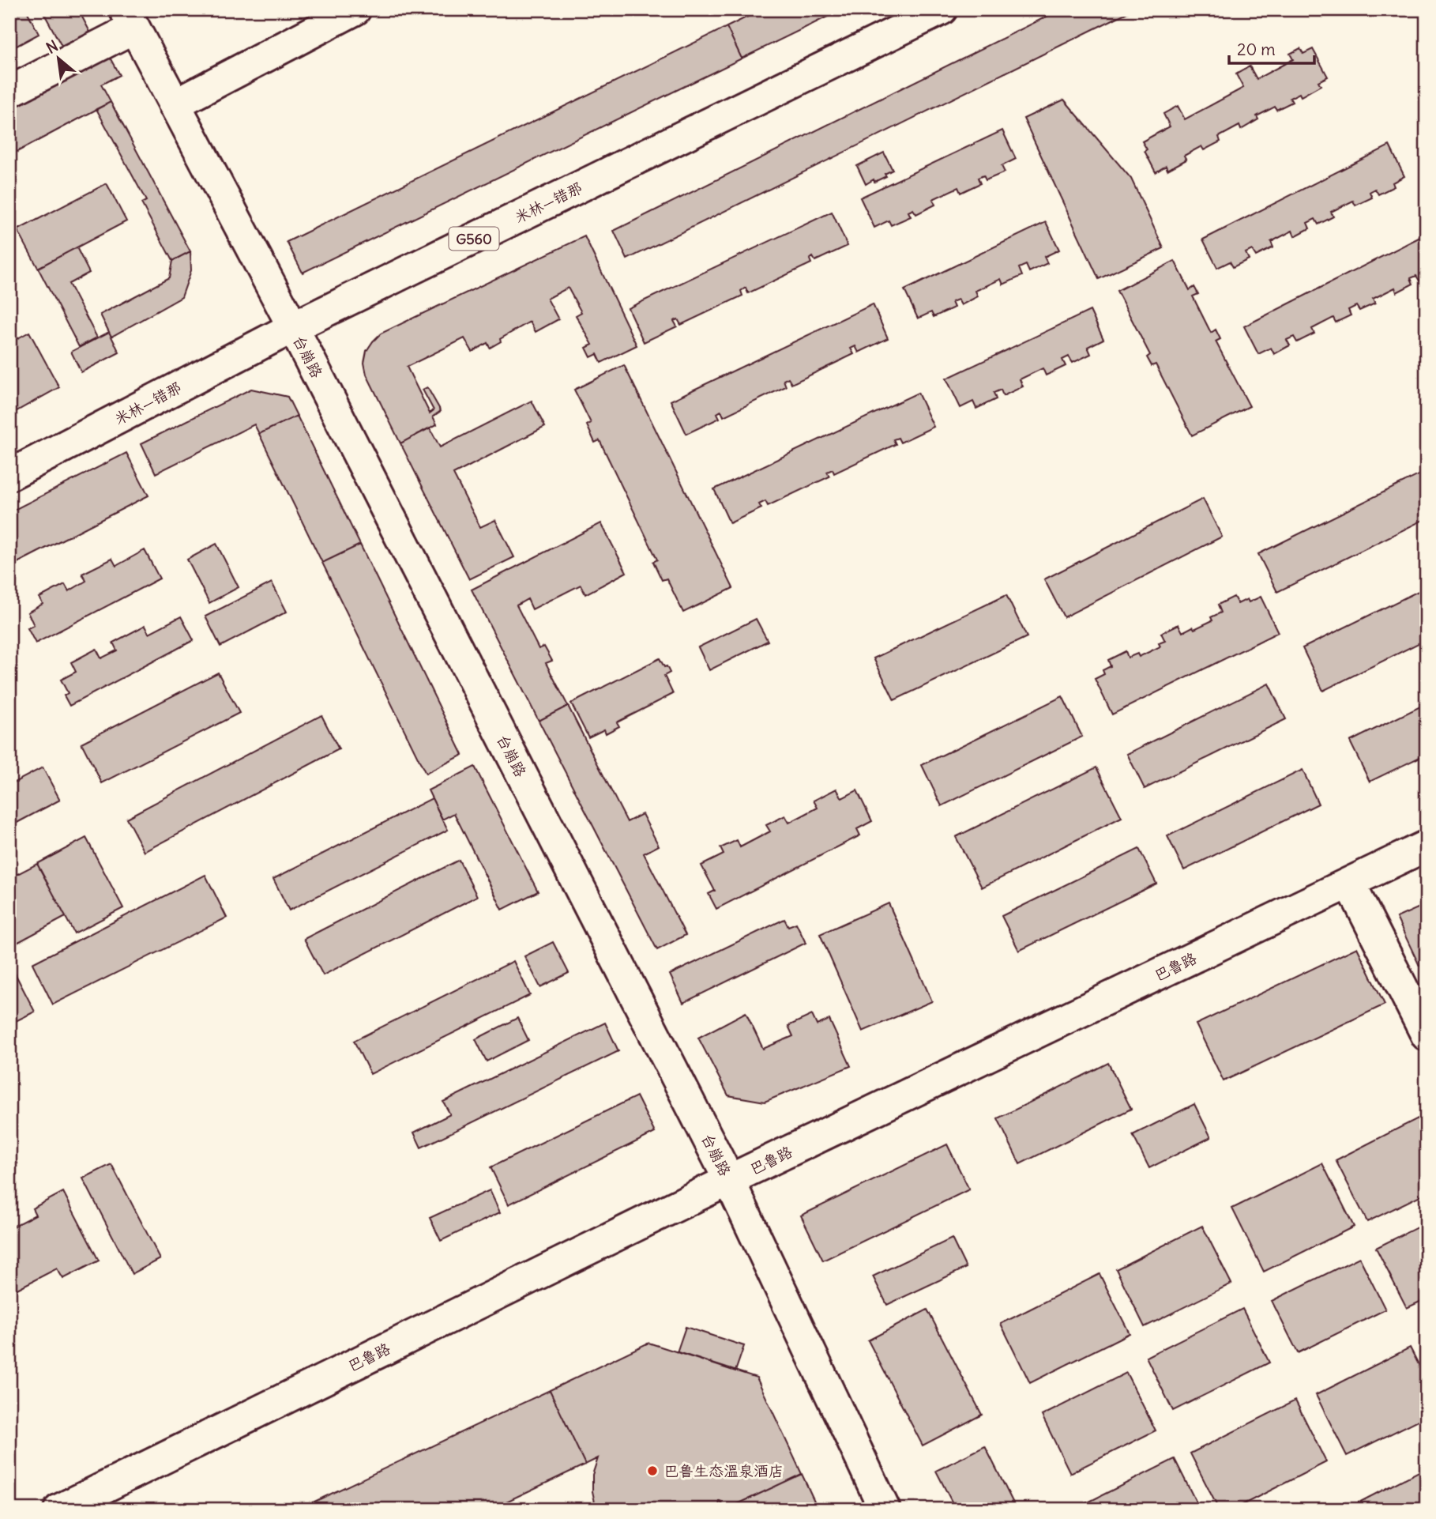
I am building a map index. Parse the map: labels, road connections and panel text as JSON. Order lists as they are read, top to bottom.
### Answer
{
  "streets": {
    "main road": [
      "米林—错那",
      "G560",
      "台崩路",
      "巴鲁路"
    ]
  },
  "crossings": [
    ["米林—错那", "台崩路"],
    ["台崩路", "巴鲁路"]
  ],
  "places": ["巴鲁生态温泉酒店"],
  "scale_bar": "20 m",
  "north": "top left"
}
